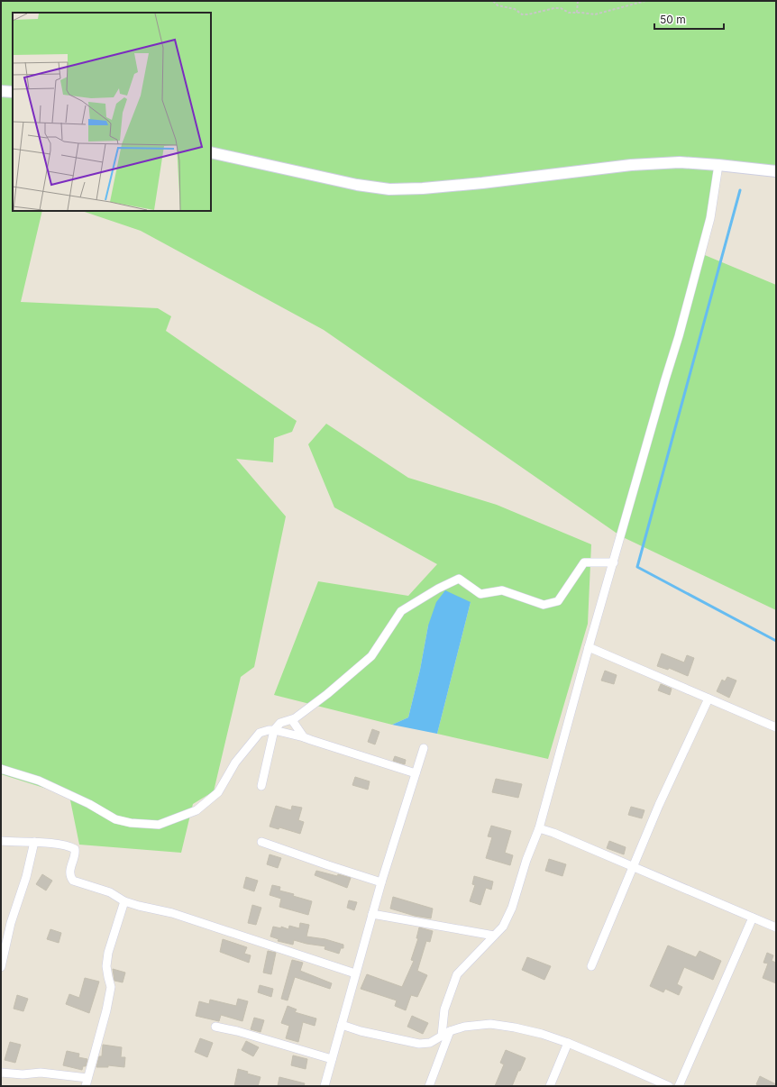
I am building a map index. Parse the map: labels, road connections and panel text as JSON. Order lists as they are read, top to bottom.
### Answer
{
  "scale_bar": "50 m"
}
